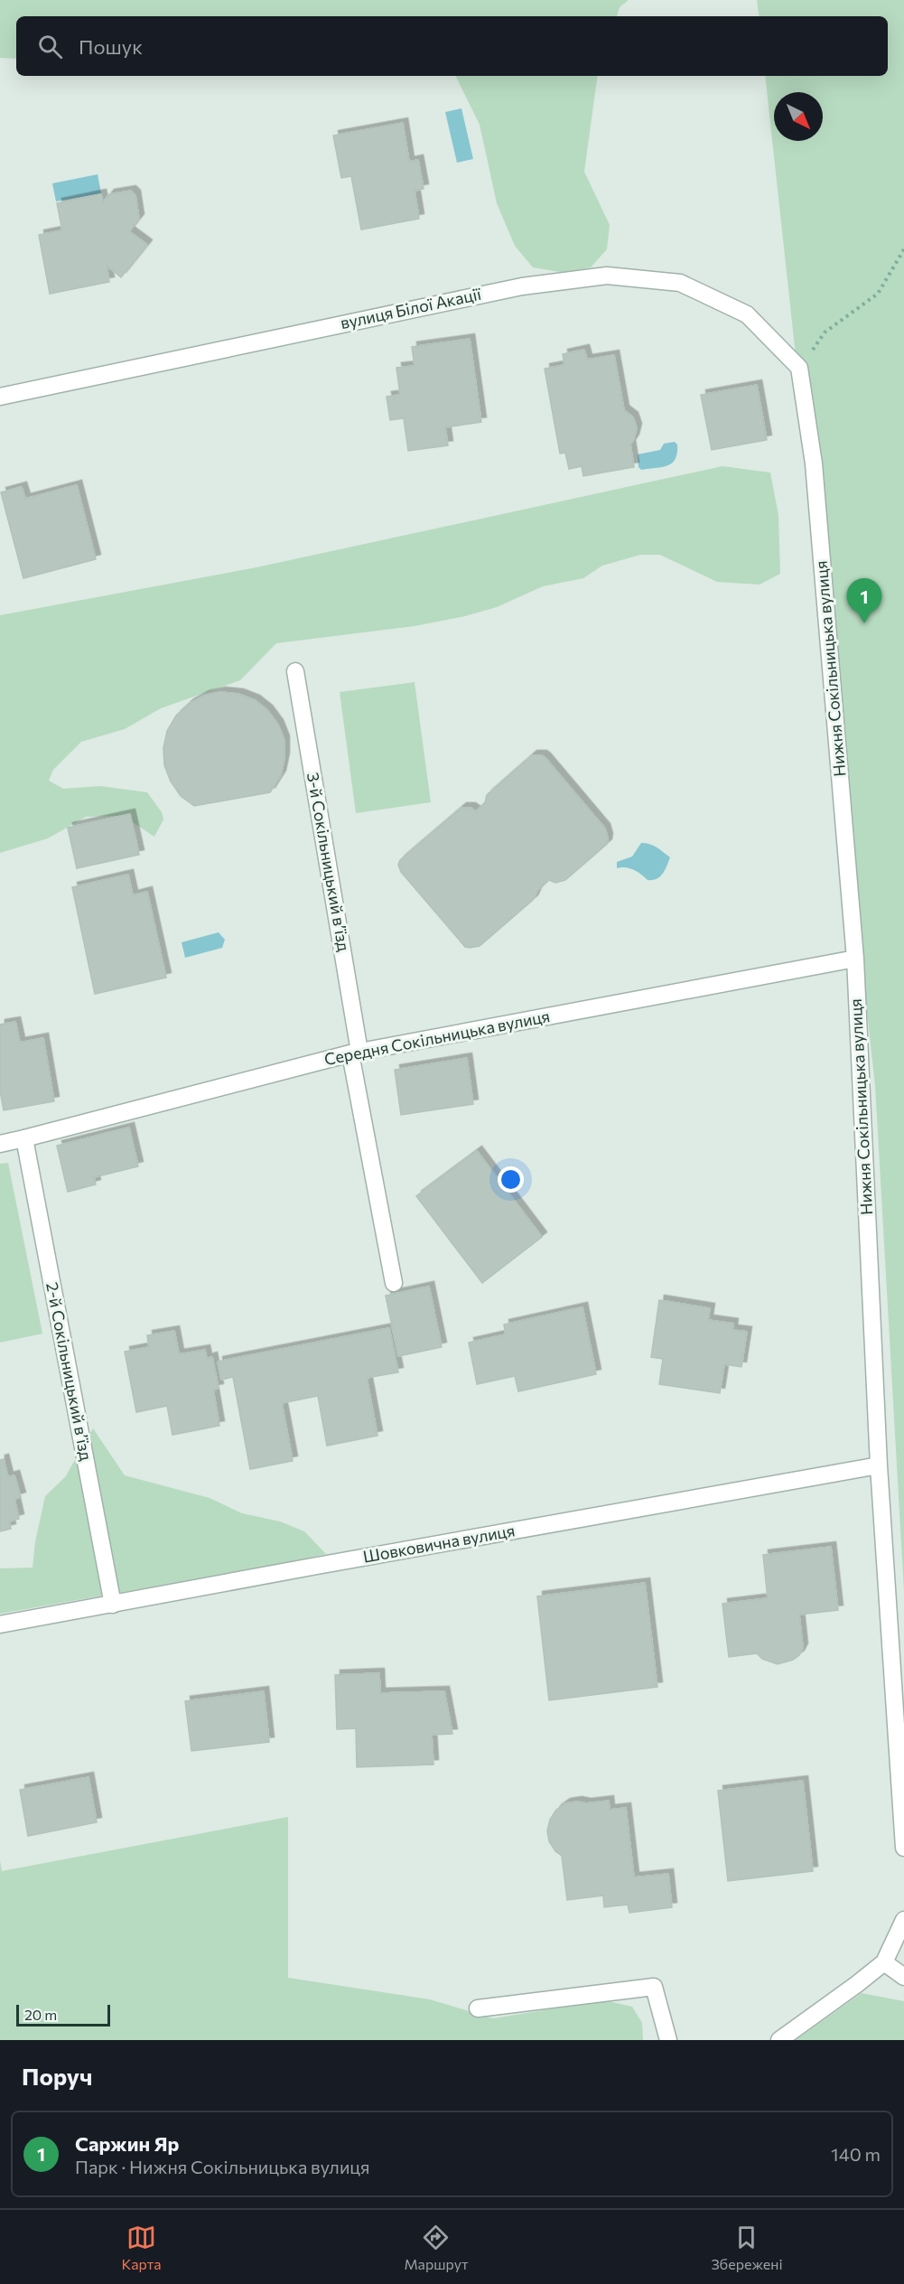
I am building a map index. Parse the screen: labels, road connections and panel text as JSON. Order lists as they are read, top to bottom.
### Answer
{
  "streets": {
    "street": [
      "вулиця Білої Акації",
      "Нижня Сокільницька вулиця",
      "3-й Сокільницький в’їзд",
      "Середня Сокільницька вулиця",
      "2-й Сокільницький в’їзд",
      "Шовковична вулиця"
    ]
  },
  "crossings": [
    ["вулиця Білої Акації", "Нижня Сокільницька вулиця"],
    ["Нижня Сокільницька вулиця", "Середня Сокільницька вулиця"],
    ["Нижня Сокільницька вулиця", "Шовковична вулиця"],
    ["3-й Сокільницький в’їзд", "Середня Сокільницька вулиця"],
    ["Середня Сокільницька вулиця", "2-й Сокільницький в’їзд"],
    ["2-й Сокільницький в’їзд", "Шовковична вулиця"]
  ],
  "scale_bar": "20 m",
  "north": "bottom right",
  "page": {
    "search": "Пошук",
    "pins": "1",
    "scale": "20 m",
    "heading": "Поруч",
    "list": [
      {
        "mark": "1",
        "name": "Саржин Яр",
        "note": "Парк · Нижня Сокільницька вулиця",
        "value": "140 m"
      }
    ],
    "nav": ["Карта", "Маршрут", "Збережені"]
  }
}
